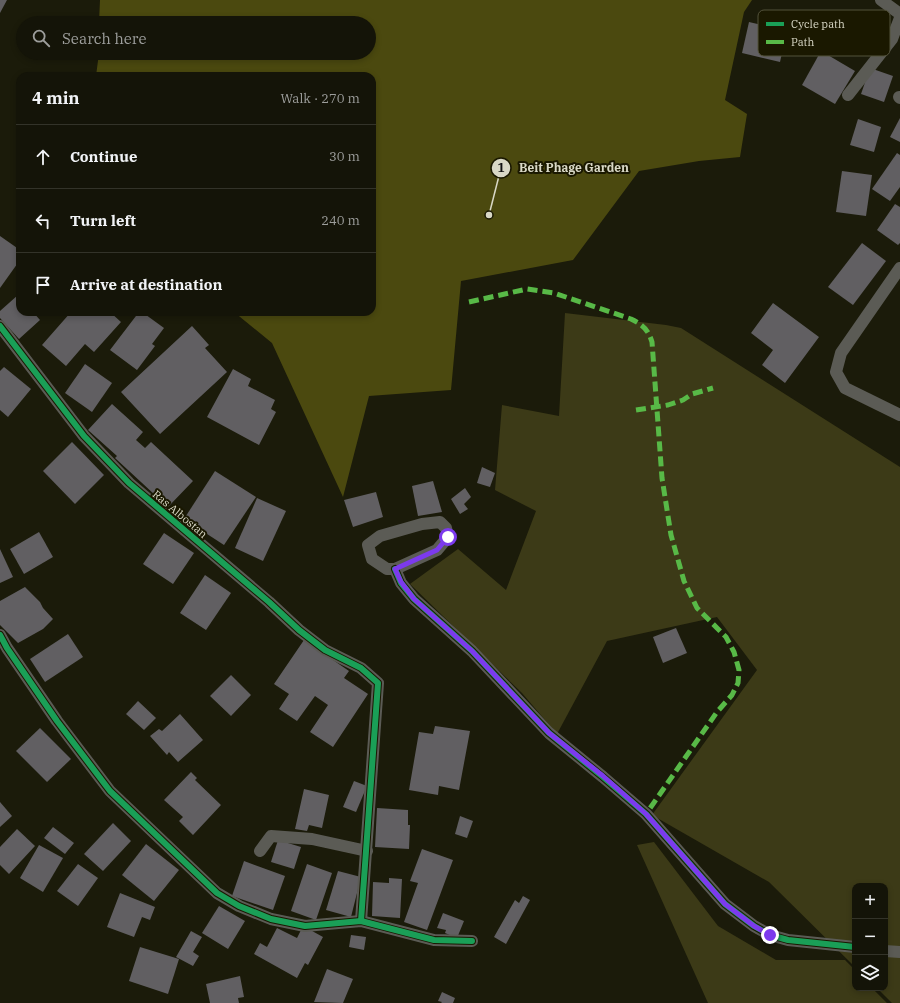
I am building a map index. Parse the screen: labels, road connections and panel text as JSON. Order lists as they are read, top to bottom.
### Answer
{
  "streets": {
    "street": ["Ras Albostan"]
  },
  "places": ["Beit Phage Garden"],
  "legend": ["Cycle path", "Path"],
  "page": {
    "search": "Search here",
    "heading": ["4 min", "Walk · 270 m"],
    "list": [
      ["Continue", "30 m"],
      ["Turn left", "240 m"],
      "Arrive at destination"
    ],
    "map_buttons": ["+", "−"]
  }
}
